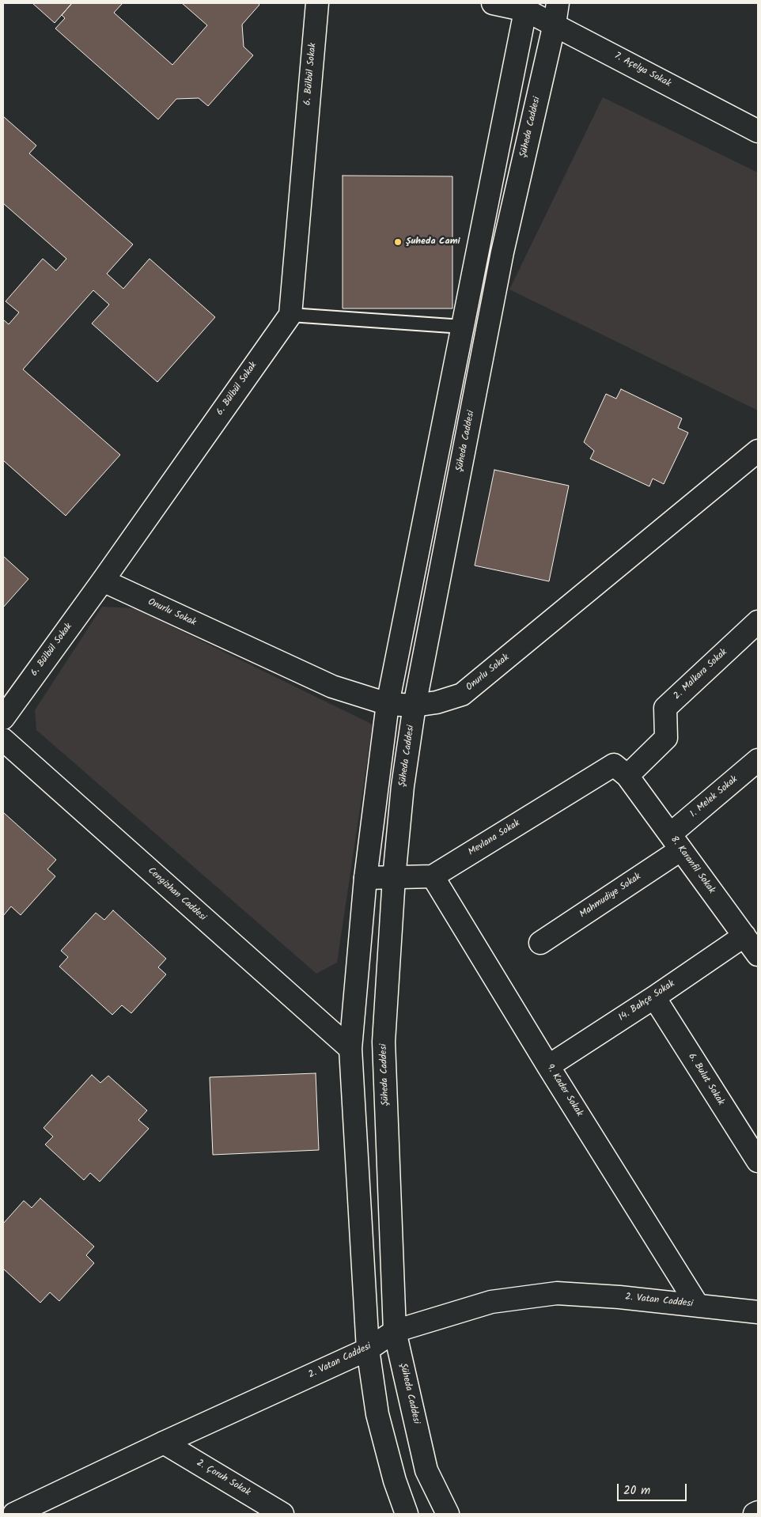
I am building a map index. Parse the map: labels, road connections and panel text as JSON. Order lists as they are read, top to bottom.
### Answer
{
  "streets": {
    "main road": [
      "7. Açelya Sokak",
      "6. Bülbül Sokak",
      "Şüheda Caddesi",
      "Onurlu Sokak",
      "2. Malkara Sokak",
      "1. Melek Sokak",
      "Mevlana Sokak",
      "8. Karanfil Sokak",
      "Cengizhan Caddesi",
      "Mahmudiye Sokak",
      "14. Bahçe Sokak",
      "6. Bulut Sokak",
      "9. Kader Sokak",
      "2. Vatan Caddesi",
      "2. Çoruh Sokak"
    ]
  },
  "crossings": [
    ["7. Açelya Sokak", "Şüheda Caddesi"],
    ["6. Bülbül Sokak", "Onurlu Sokak"],
    ["Şüheda Caddesi", "Onurlu Sokak"],
    ["Şüheda Caddesi", "Mevlana Sokak"],
    ["Şüheda Caddesi", "2. Vatan Caddesi"],
    ["2. Malkara Sokak", "Mevlana Sokak"],
    ["2. Malkara Sokak", "8. Karanfil Sokak"],
    ["1. Melek Sokak", "8. Karanfil Sokak"],
    ["1. Melek Sokak", "Mahmudiye Sokak"],
    ["Mevlana Sokak", "8. Karanfil Sokak"],
    ["Mevlana Sokak", "9. Kader Sokak"],
    ["8. Karanfil Sokak", "Mahmudiye Sokak"],
    ["8. Karanfil Sokak", "14. Bahçe Sokak"],
    ["14. Bahçe Sokak", "6. Bulut Sokak"],
    ["14. Bahçe Sokak", "9. Kader Sokak"],
    ["9. Kader Sokak", "2. Vatan Caddesi"],
    ["2. Vatan Caddesi", "2. Çoruh Sokak"]
  ],
  "places": ["Şuheda Cami"],
  "scale_bar": "20 m"
}
